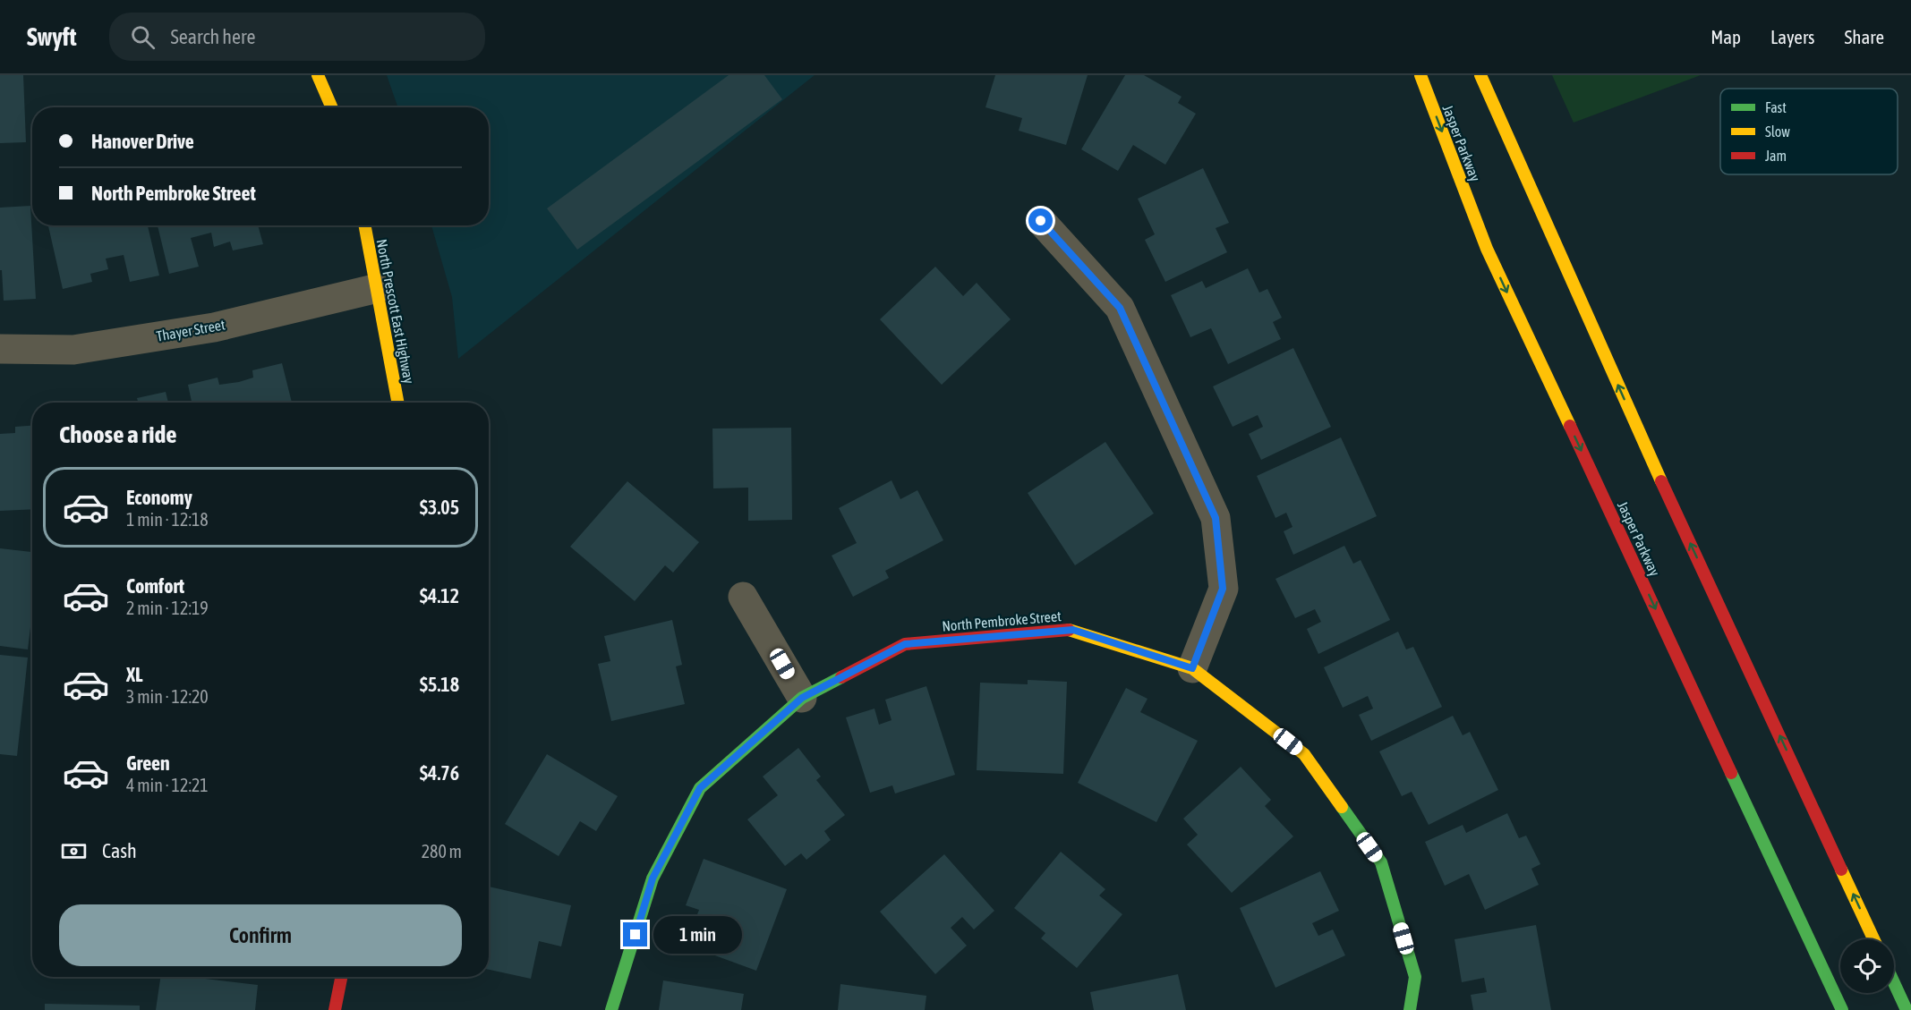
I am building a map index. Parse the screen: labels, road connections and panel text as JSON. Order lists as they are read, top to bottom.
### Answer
{
  "streets": {
    "main road": ["Jasper Parkway", "North Prescott East Highway", "North Pembroke Street"],
    "street": ["Thayer Street"]
  },
  "crossings": [
    ["North Prescott East Highway", "Thayer Street"]
  ],
  "legend": ["Fast", "Slow", "Jam"],
  "page": {
    "header": "Swyft",
    "search": "Search here",
    "nav": ["Map", "Layers", "Share"],
    "banner": ["Hanover Drive", "North Pembroke Street"],
    "heading": "Choose a ride",
    "list": [
      {
        "name": "Economy",
        "note": "1 min · 12:18",
        "value": "$3.05"
      },
      {
        "name": "Comfort",
        "note": "2 min · 12:19",
        "value": "$4.12"
      },
      {
        "name": "XL",
        "note": "3 min · 12:20",
        "value": "$5.18"
      },
      {
        "name": "Green",
        "note": "4 min · 12:21",
        "value": "$4.76"
      }
    ],
    "pay": ["Cash", "280 m"],
    "buttons": "Confirm",
    "bubble": "1 min"
  }
}
